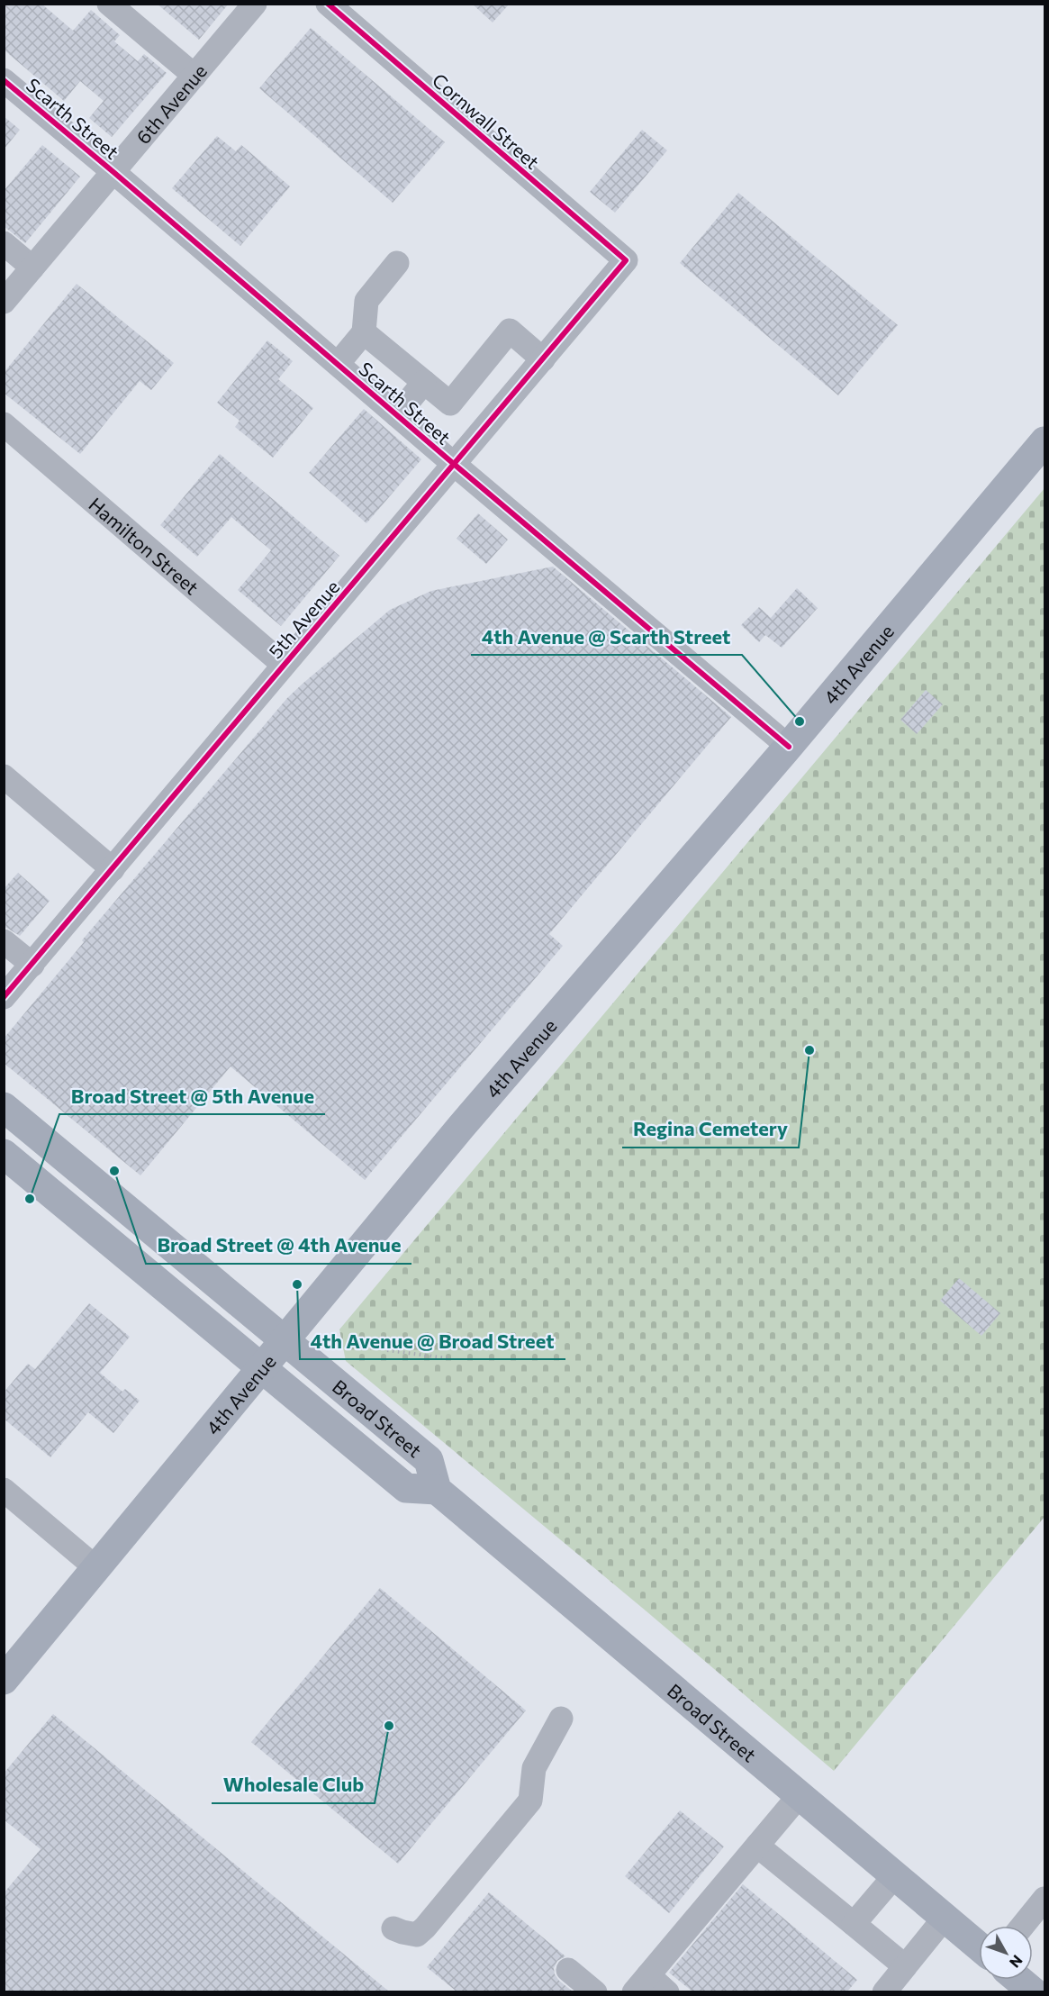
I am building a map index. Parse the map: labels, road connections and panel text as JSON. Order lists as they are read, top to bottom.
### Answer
{
  "streets": {
    "main road": ["4th Avenue", "Broad Street"],
    "street": [
      "6th Avenue",
      "Scarth Street",
      "Cornwall Street",
      "Hamilton Street",
      "5th Avenue"
    ]
  },
  "crossings": [
    ["6th Avenue", "Scarth Street"],
    ["Scarth Street", "5th Avenue"],
    ["Scarth Street", "4th Avenue"],
    ["Cornwall Street", "5th Avenue"],
    ["Hamilton Street", "5th Avenue"],
    ["4th Avenue", "Broad Street"]
  ],
  "places": [
    "4th Avenue @ Scarth Street",
    "Regina Cemetery",
    "Broad Street @ 4th Avenue",
    "Broad Street @ 5th Avenue",
    "4th Avenue @ Broad Street",
    "Wholesale Club"
  ],
  "north": "bottom right"
}
